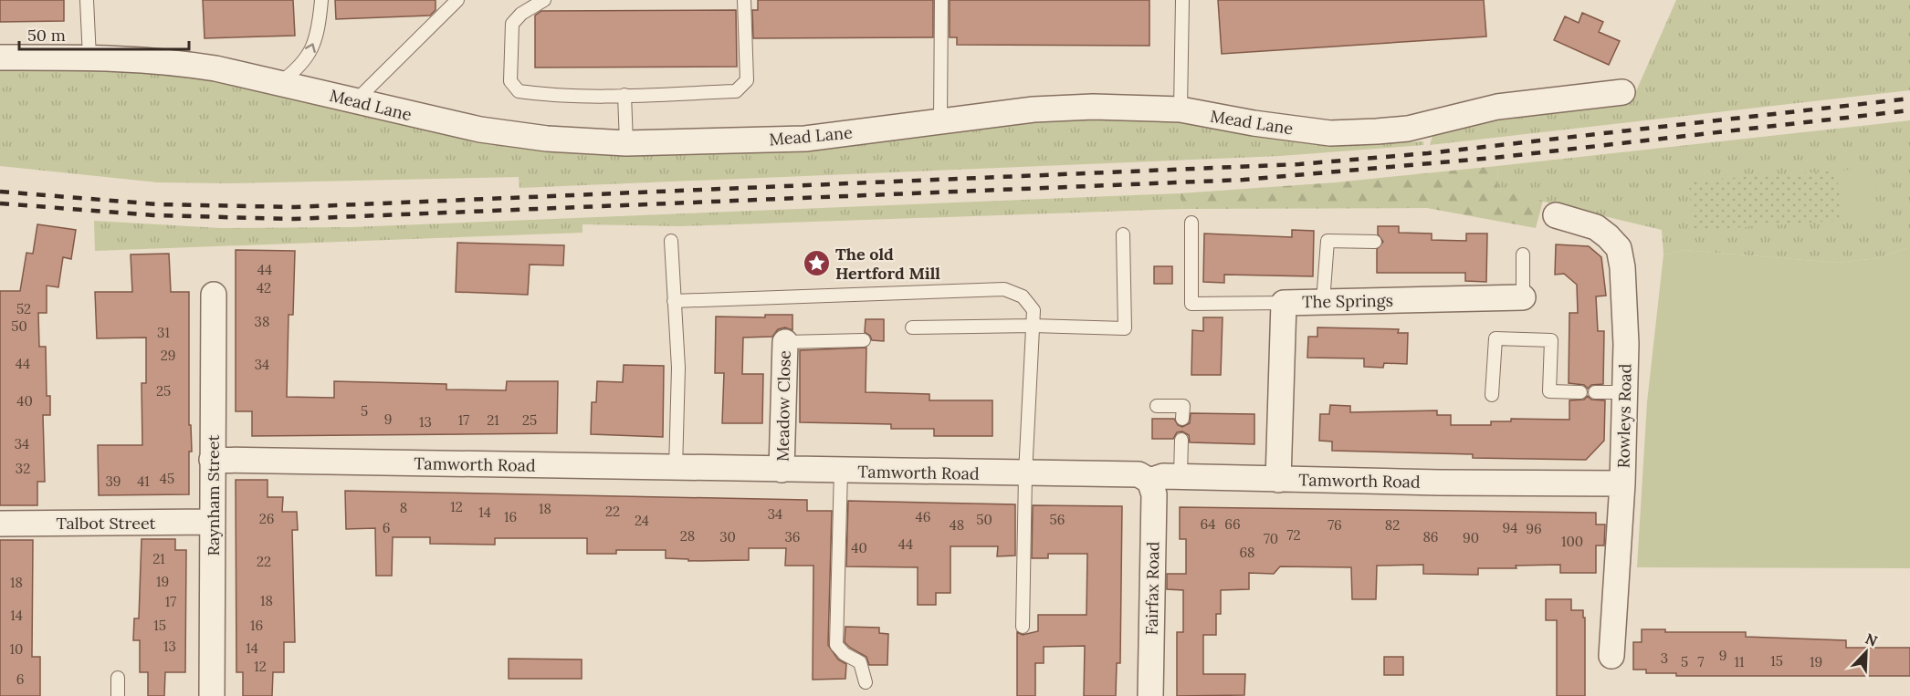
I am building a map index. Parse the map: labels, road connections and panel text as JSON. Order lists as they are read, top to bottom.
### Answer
{
  "streets": {
    "street": [
      "Mead Lane",
      "The Springs",
      "Meadow Close",
      "Rowleys Road",
      "Tamworth Road",
      "Raynham Street",
      "Talbot Street",
      "Fairfax Road"
    ]
  },
  "crossings": [
    ["The Springs", "Tamworth Road"],
    ["Meadow Close", "Tamworth Road"],
    ["Rowleys Road", "Tamworth Road"],
    ["Tamworth Road", "Raynham Street"],
    ["Tamworth Road", "Fairfax Road"],
    ["Raynham Street", "Talbot Street"]
  ],
  "places": {
    "place": ["The old Hertford Mill"]
  },
  "house_numbers": [
    "44",
    "42",
    "52",
    "38",
    "50",
    "31",
    "29",
    "44",
    "34",
    "25",
    "40",
    "5",
    "9",
    "17",
    "21",
    "25",
    "13",
    "34",
    "32",
    "45",
    "39",
    "41",
    "12",
    "8",
    "18",
    "22",
    "14",
    "34",
    "16",
    "46",
    "26",
    "50",
    "56",
    "24",
    "64",
    "66",
    "48",
    "76",
    "82",
    "6",
    "94",
    "96",
    "72",
    "28",
    "30",
    "36",
    "86",
    "90",
    "70",
    "100",
    "44",
    "40",
    "68",
    "21",
    "22",
    "19",
    "18",
    "18",
    "17",
    "14",
    "15",
    "16",
    "13",
    "14",
    "10",
    "9",
    "3",
    "15",
    "5",
    "7",
    "11",
    "19",
    "12",
    "6"
  ],
  "scale_bar": "50 m",
  "north": "top right"
}
